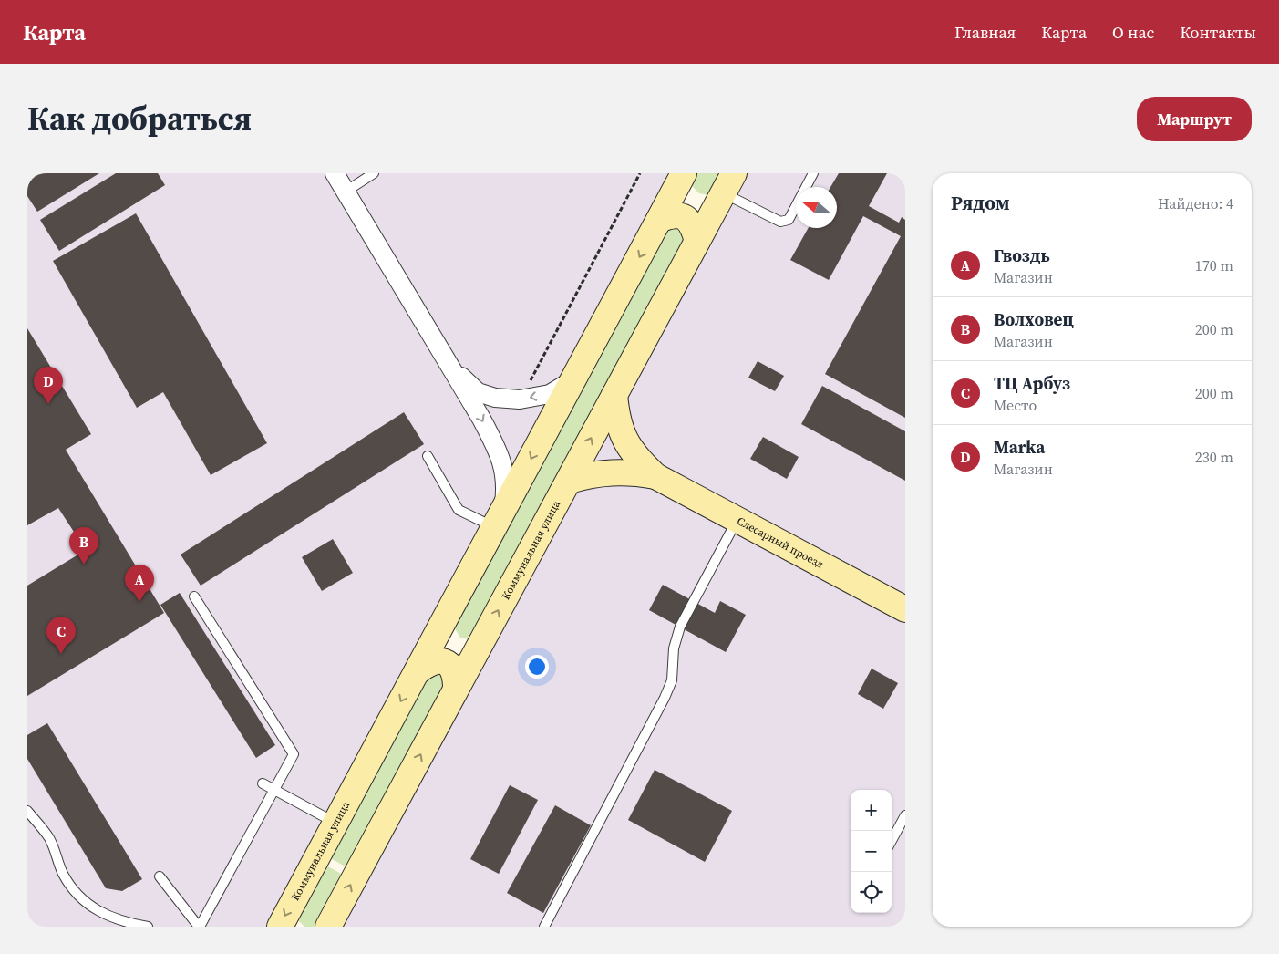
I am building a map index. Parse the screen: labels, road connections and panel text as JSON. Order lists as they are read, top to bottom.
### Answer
{
  "streets": {
    "main road": ["Слесарный проезд", "Коммунальная улица"]
  },
  "crossings": [
    ["Слесарный проезд", "Коммунальная улица"]
  ],
  "north": "left",
  "page": {
    "header": "Карта",
    "nav": [
      "Главная",
      "Карта",
      "О нас",
      "Контакты"
    ],
    "title": "Как добраться",
    "buttons": "Маршрут",
    "heading": ["Рядом", "Найдено: 4"],
    "list": [
      {
        "mark": "A",
        "name": "Гвоздь",
        "note": "Магазин",
        "value": "170 m"
      },
      {
        "mark": "B",
        "name": "Волховец",
        "note": "Магазин",
        "value": "200 m"
      },
      {
        "mark": "C",
        "name": "ТЦ Арбуз",
        "note": "Место",
        "value": "200 m"
      },
      {
        "mark": "D",
        "name": "Marka",
        "note": "Магазин",
        "value": "230 m"
      }
    ],
    "pins": [
      "D",
      "B",
      "A",
      "C"
    ],
    "map_buttons": ["+", "−"]
  }
}
